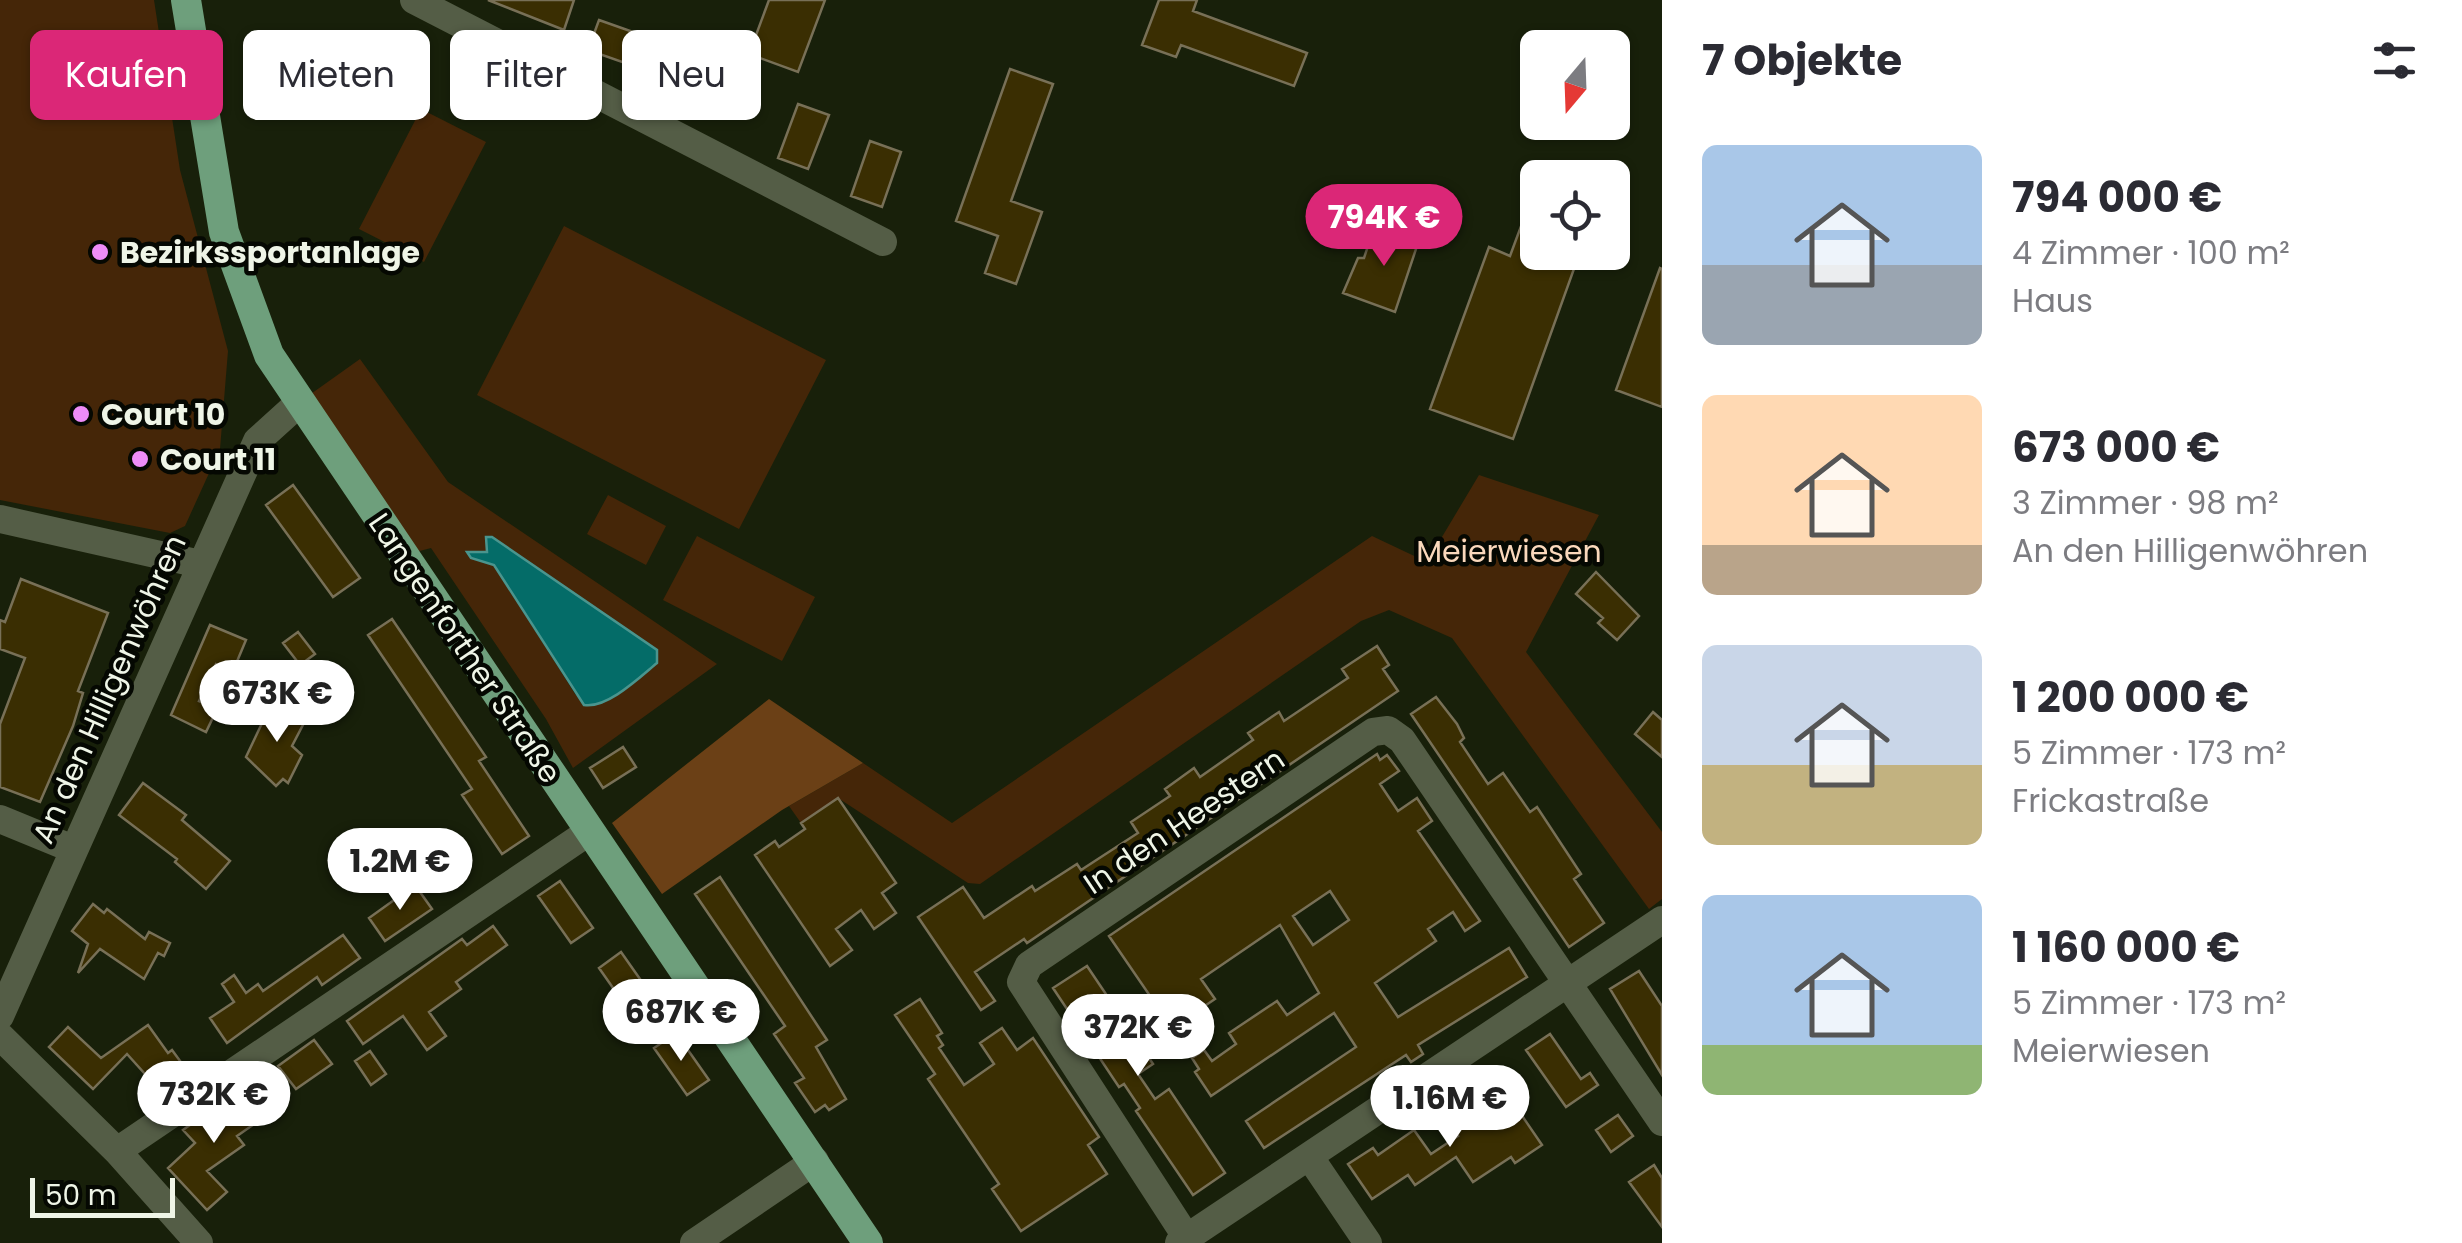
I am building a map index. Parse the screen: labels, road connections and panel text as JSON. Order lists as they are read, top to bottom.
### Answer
{
  "streets": {
    "main road": ["Langenforther Straße"],
    "street": ["An den Hilligenwöhren", "In den Heestern"]
  },
  "crossings": [
    ["Langenforther Straße", "An den Hilligenwöhren"]
  ],
  "parks": ["Meierwiesen"],
  "places": ["Bezirkssportanlage", "Court 10", "Court 11"],
  "scale_bar": "50 m",
  "north": "bottom",
  "page": {
    "heading": "7 Objekte",
    "chip": [
      "Kaufen",
      "Mieten",
      "Filter",
      "Neu"
    ],
    "list": [
      {
        "name": "794 000 €",
        "note": "4 Zimmer · 100 m² · Haus"
      },
      {
        "name": "673 000 €",
        "note": "3 Zimmer · 98 m² · An den Hilligenwöhren"
      },
      {
        "name": "1 200 000 €",
        "note": "5 Zimmer · 173 m² · Frickastraße"
      },
      {
        "name": "1 160 000 €",
        "note": "5 Zimmer · 173 m² · Meierwiesen"
      }
    ],
    "price": [
      "794K €",
      "673K €",
      "1.2M €",
      "687K €",
      "372K €",
      "732K €",
      "1.16M €"
    ],
    "scale": "50 m"
  }
}
